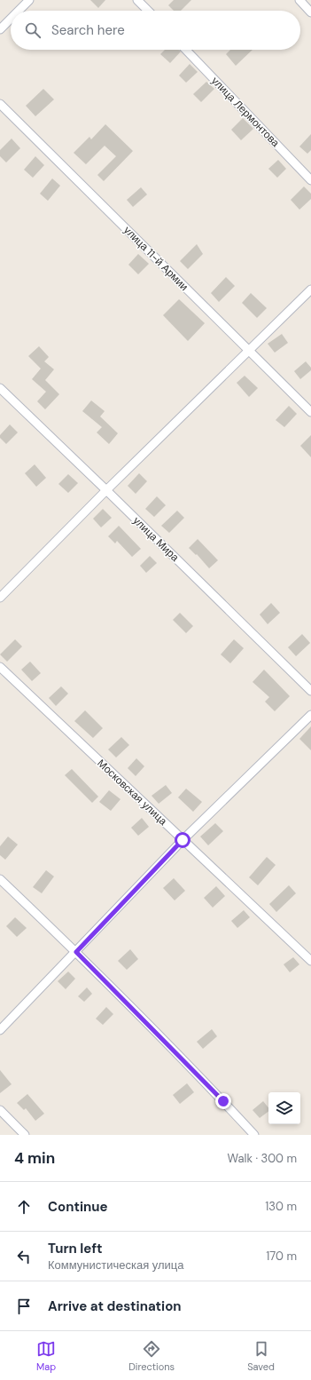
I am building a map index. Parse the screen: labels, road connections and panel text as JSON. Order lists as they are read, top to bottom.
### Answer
{
  "streets": {
    "street": [
      "улица Лермонтова",
      "улица 11-й Армии",
      "улица Мира",
      "Московская улица"
    ]
  },
  "page": {
    "search": "Search here",
    "heading": ["4 min", "Walk · 300 m"],
    "list": [
      ["Continue", "130 m"],
      ["Turn left", "Коммунистическая улица", "170 m"],
      "Arrive at destination"
    ],
    "nav": ["Map", "Directions", "Saved"]
  }
}
